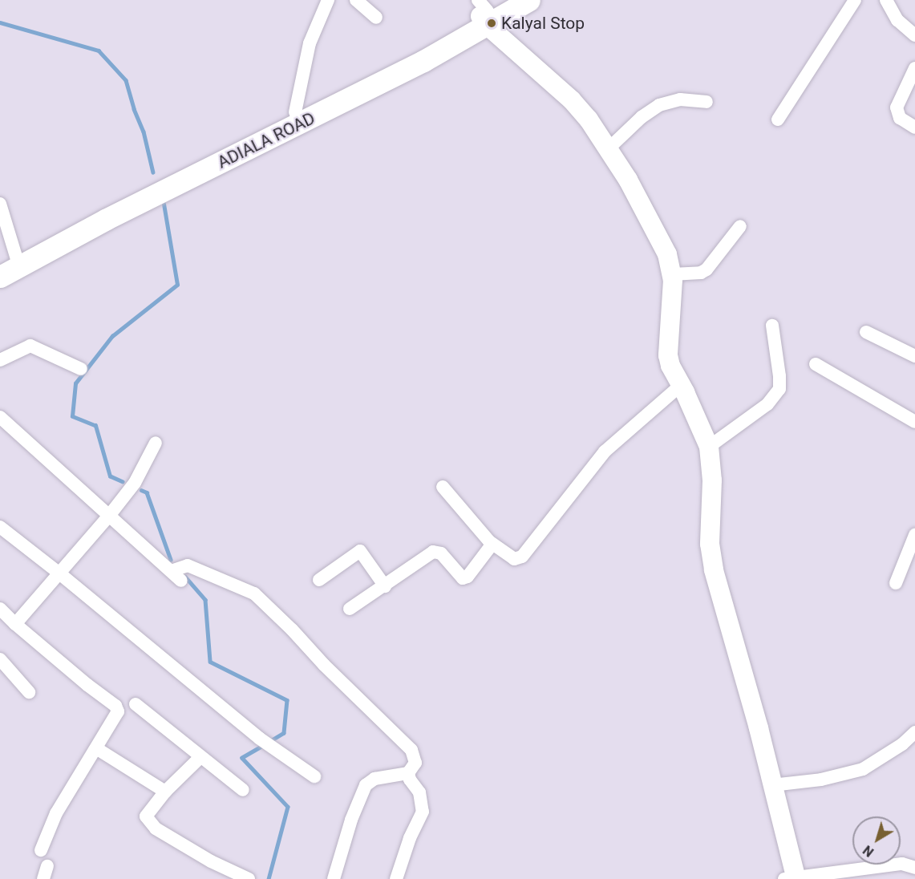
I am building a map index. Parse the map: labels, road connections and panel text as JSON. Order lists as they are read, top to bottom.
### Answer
{
  "streets": {
    "main road": ["ADIALA ROAD"]
  },
  "places": ["Kalyal Stop"],
  "north": "bottom left"
}
